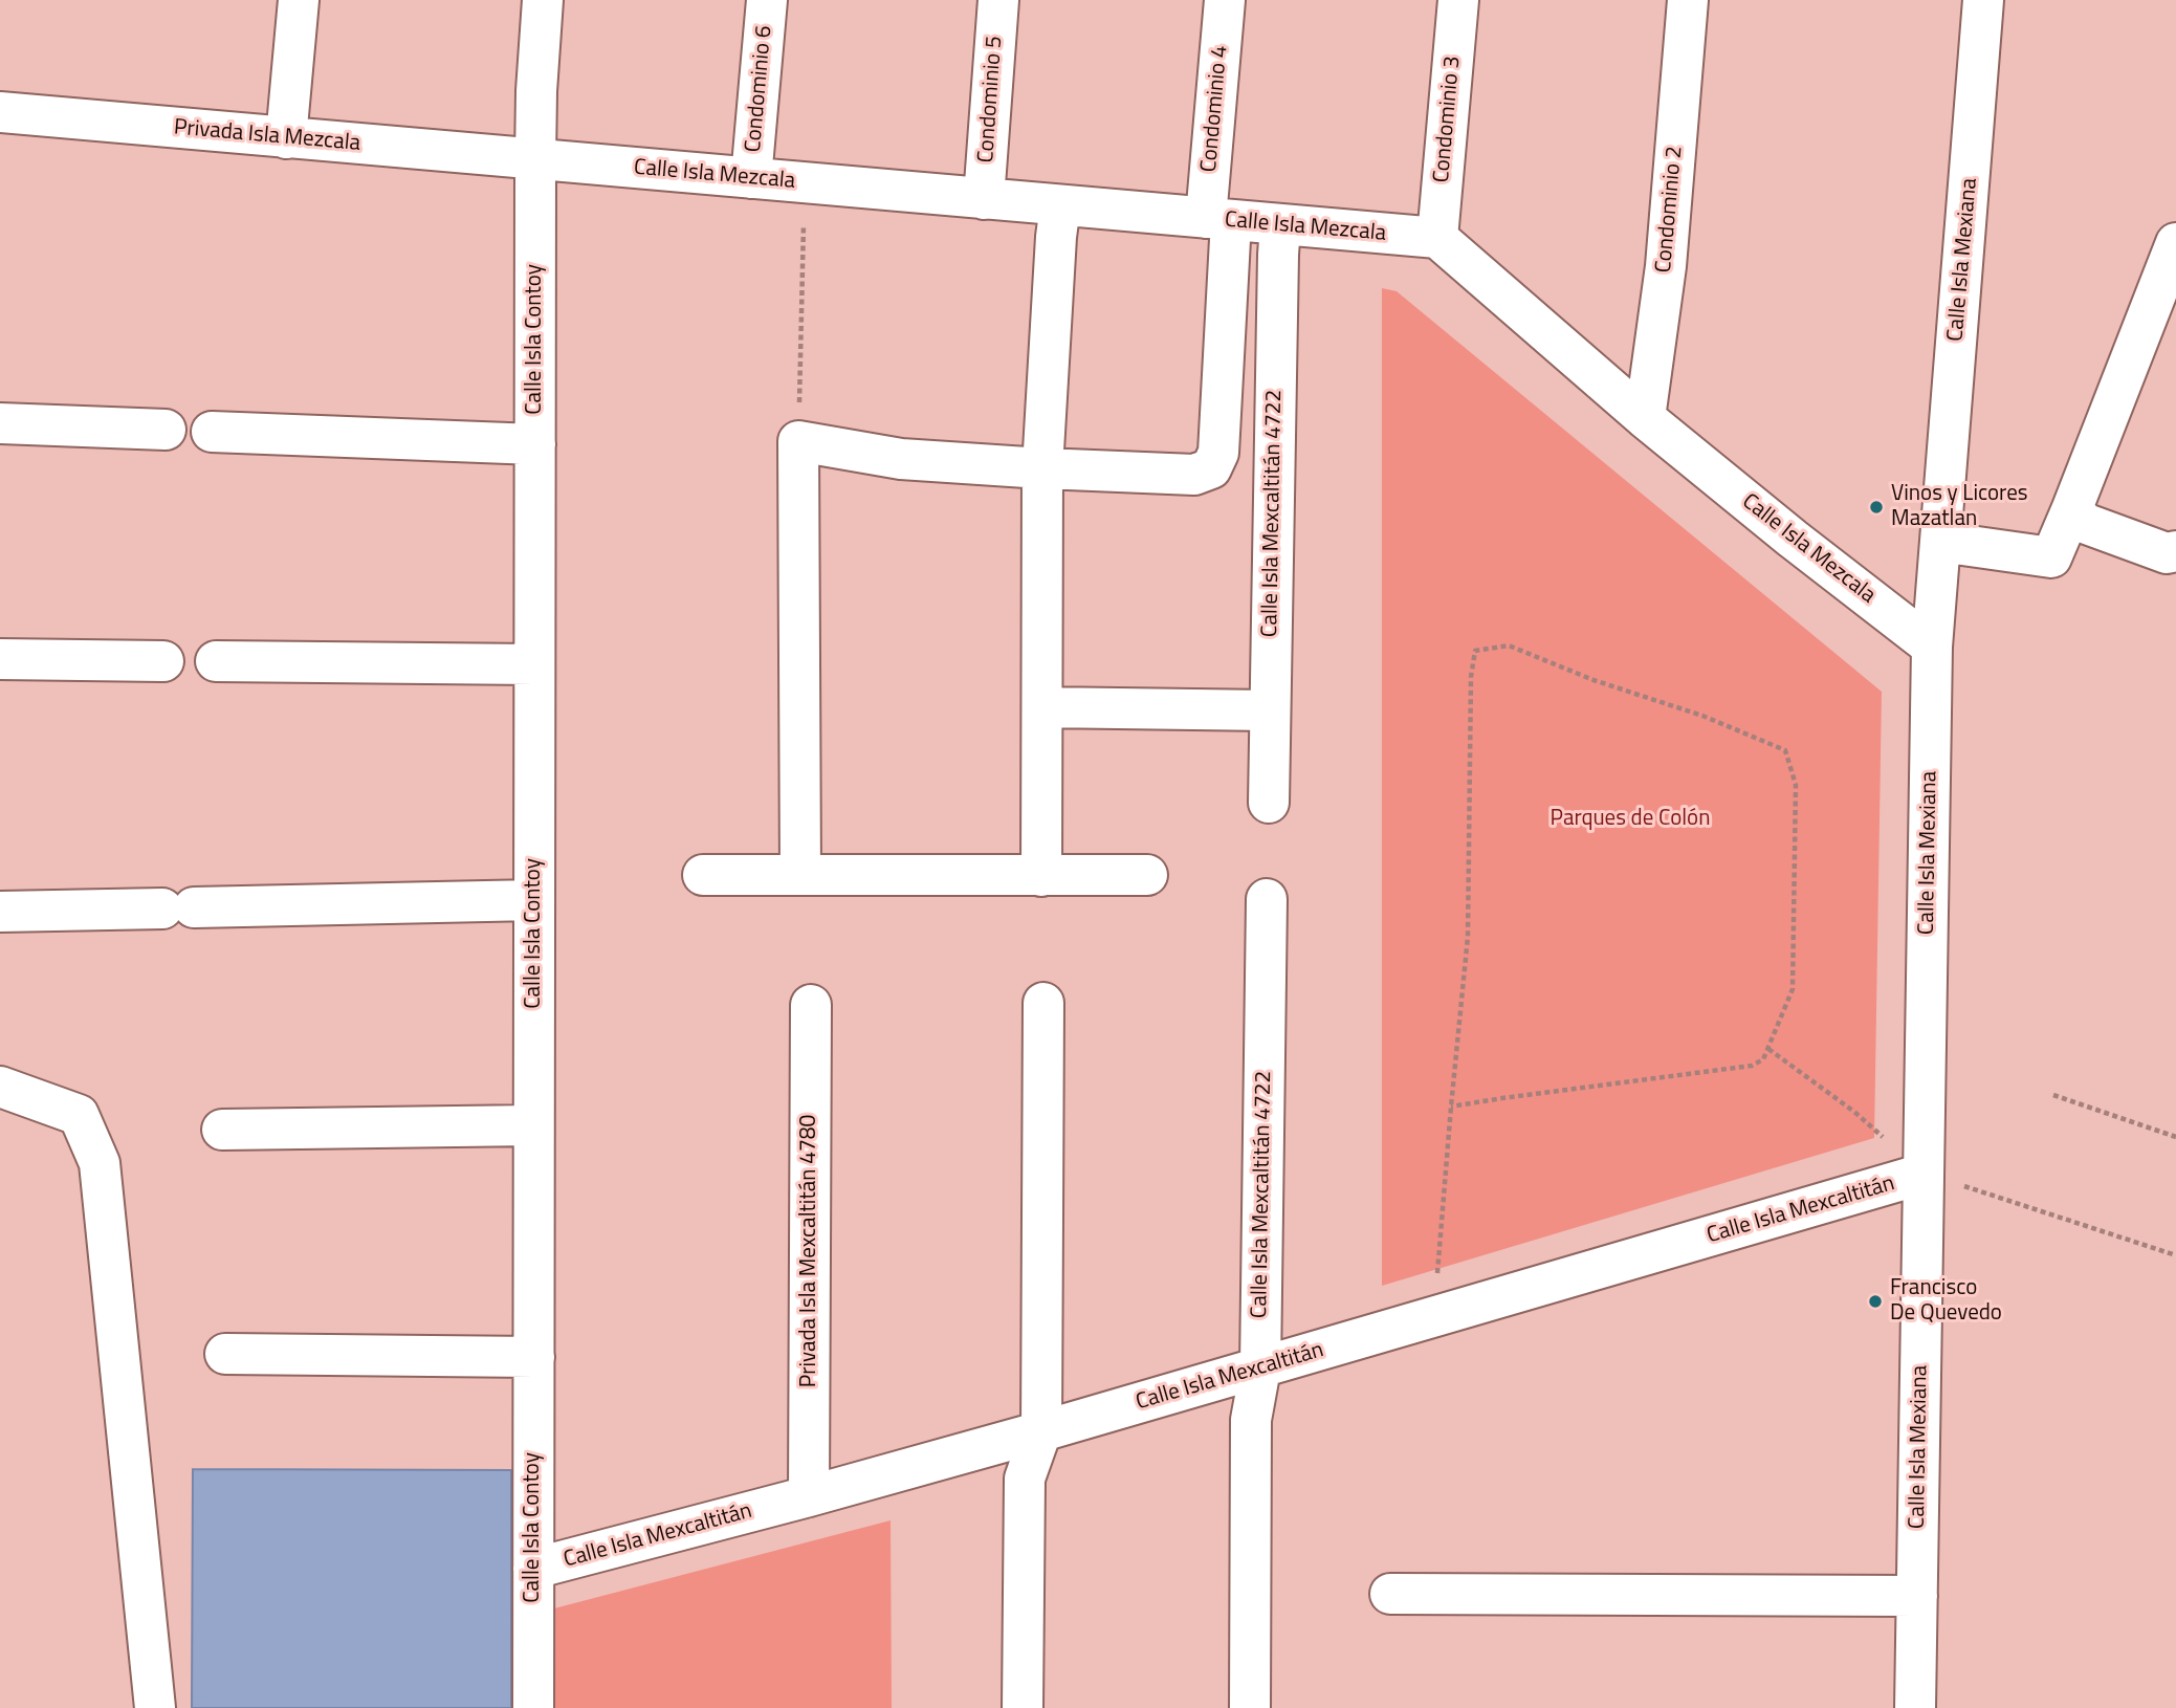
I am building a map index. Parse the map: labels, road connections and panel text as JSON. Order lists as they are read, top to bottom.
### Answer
{
  "streets": {
    "street": [
      "Condominio 6",
      "Condominio 5",
      "Condominio 4",
      "Condominio 3",
      "Privada Isla Mezcala",
      "Calle Isla Mezcala",
      "Condominio 2",
      "Calle Isla Mexiana",
      "Calle Isla Contoy",
      "Calle Isla Mexcaltitán 4722",
      "Calle Isla Mexcaltitán",
      "Privada Isla Mexcaltitán 4780"
    ]
  },
  "crossings": [
    ["Condominio 6", "Calle Isla Mezcala"],
    ["Condominio 5", "Calle Isla Mezcala"],
    ["Condominio 4", "Calle Isla Mezcala"],
    ["Condominio 3", "Calle Isla Mezcala"],
    ["Privada Isla Mezcala", "Calle Isla Mezcala"],
    ["Privada Isla Mezcala", "Calle Isla Contoy"],
    ["Calle Isla Mezcala", "Condominio 2"],
    ["Calle Isla Mezcala", "Calle Isla Mexiana"],
    ["Calle Isla Mezcala", "Calle Isla Contoy"],
    ["Calle Isla Mezcala", "Calle Isla Mexcaltitán 4722"],
    ["Calle Isla Mexiana", "Calle Isla Mexcaltitán"],
    ["Calle Isla Contoy", "Calle Isla Mexcaltitán"],
    ["Calle Isla Mexcaltitán 4722", "Calle Isla Mexcaltitán"],
    ["Calle Isla Mexcaltitán", "Privada Isla Mexcaltitán 4780"]
  ],
  "parks": ["Parques de Colón"],
  "places": ["Vinos y Licores Mazatlan", "Francisco De Quevedo"]
}
